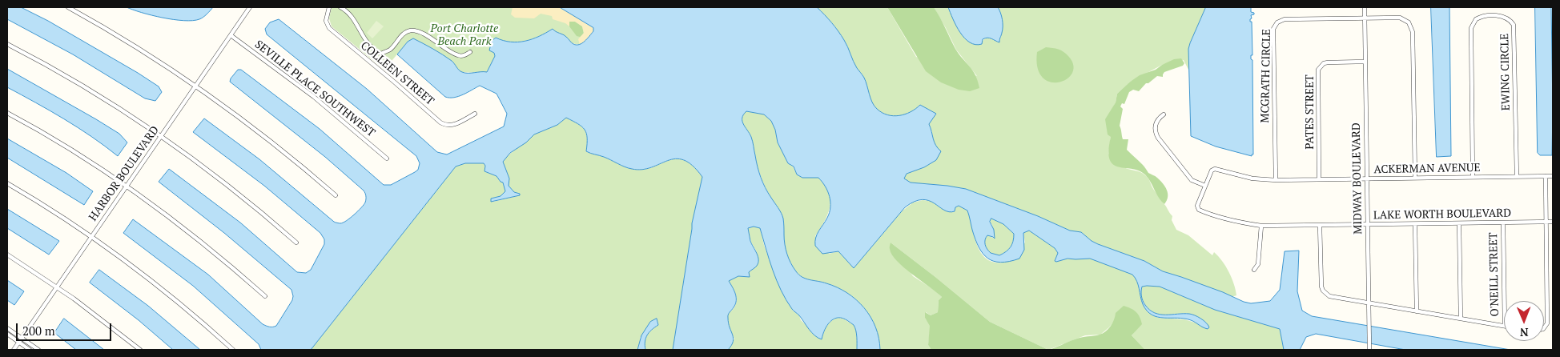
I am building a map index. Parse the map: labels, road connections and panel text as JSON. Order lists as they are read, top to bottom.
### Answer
{
  "streets": {
    "street": [
      "EWING CIRCLE",
      "COLLEEN STREET",
      "MCGRATH CIRCLE",
      "SEVILLE PLACE SOUTHWEST",
      "PATES STREET",
      "ACKERMAN AVENUE",
      "HARBOR BOULEVARD",
      "MIDWAY BOULEVARD",
      "LAKE WORTH BOULEVARD",
      "O'NEILL STREET"
    ]
  },
  "crossings": [
    ["EWING CIRCLE", "ACKERMAN AVENUE"],
    ["MCGRATH CIRCLE", "ACKERMAN AVENUE"],
    ["MCGRATH CIRCLE", "MIDWAY BOULEVARD"],
    ["SEVILLE PLACE SOUTHWEST", "HARBOR BOULEVARD"],
    ["PATES STREET", "ACKERMAN AVENUE"],
    ["PATES STREET", "MIDWAY BOULEVARD"],
    ["ACKERMAN AVENUE", "MIDWAY BOULEVARD"],
    ["ACKERMAN AVENUE", "LAKE WORTH BOULEVARD"],
    ["MIDWAY BOULEVARD", "LAKE WORTH BOULEVARD"],
    ["LAKE WORTH BOULEVARD", "O'NEILL STREET"]
  ],
  "parks": ["Port Charlotte Beach Park"],
  "scale_bar": "200 m",
  "north": "bottom"
}
